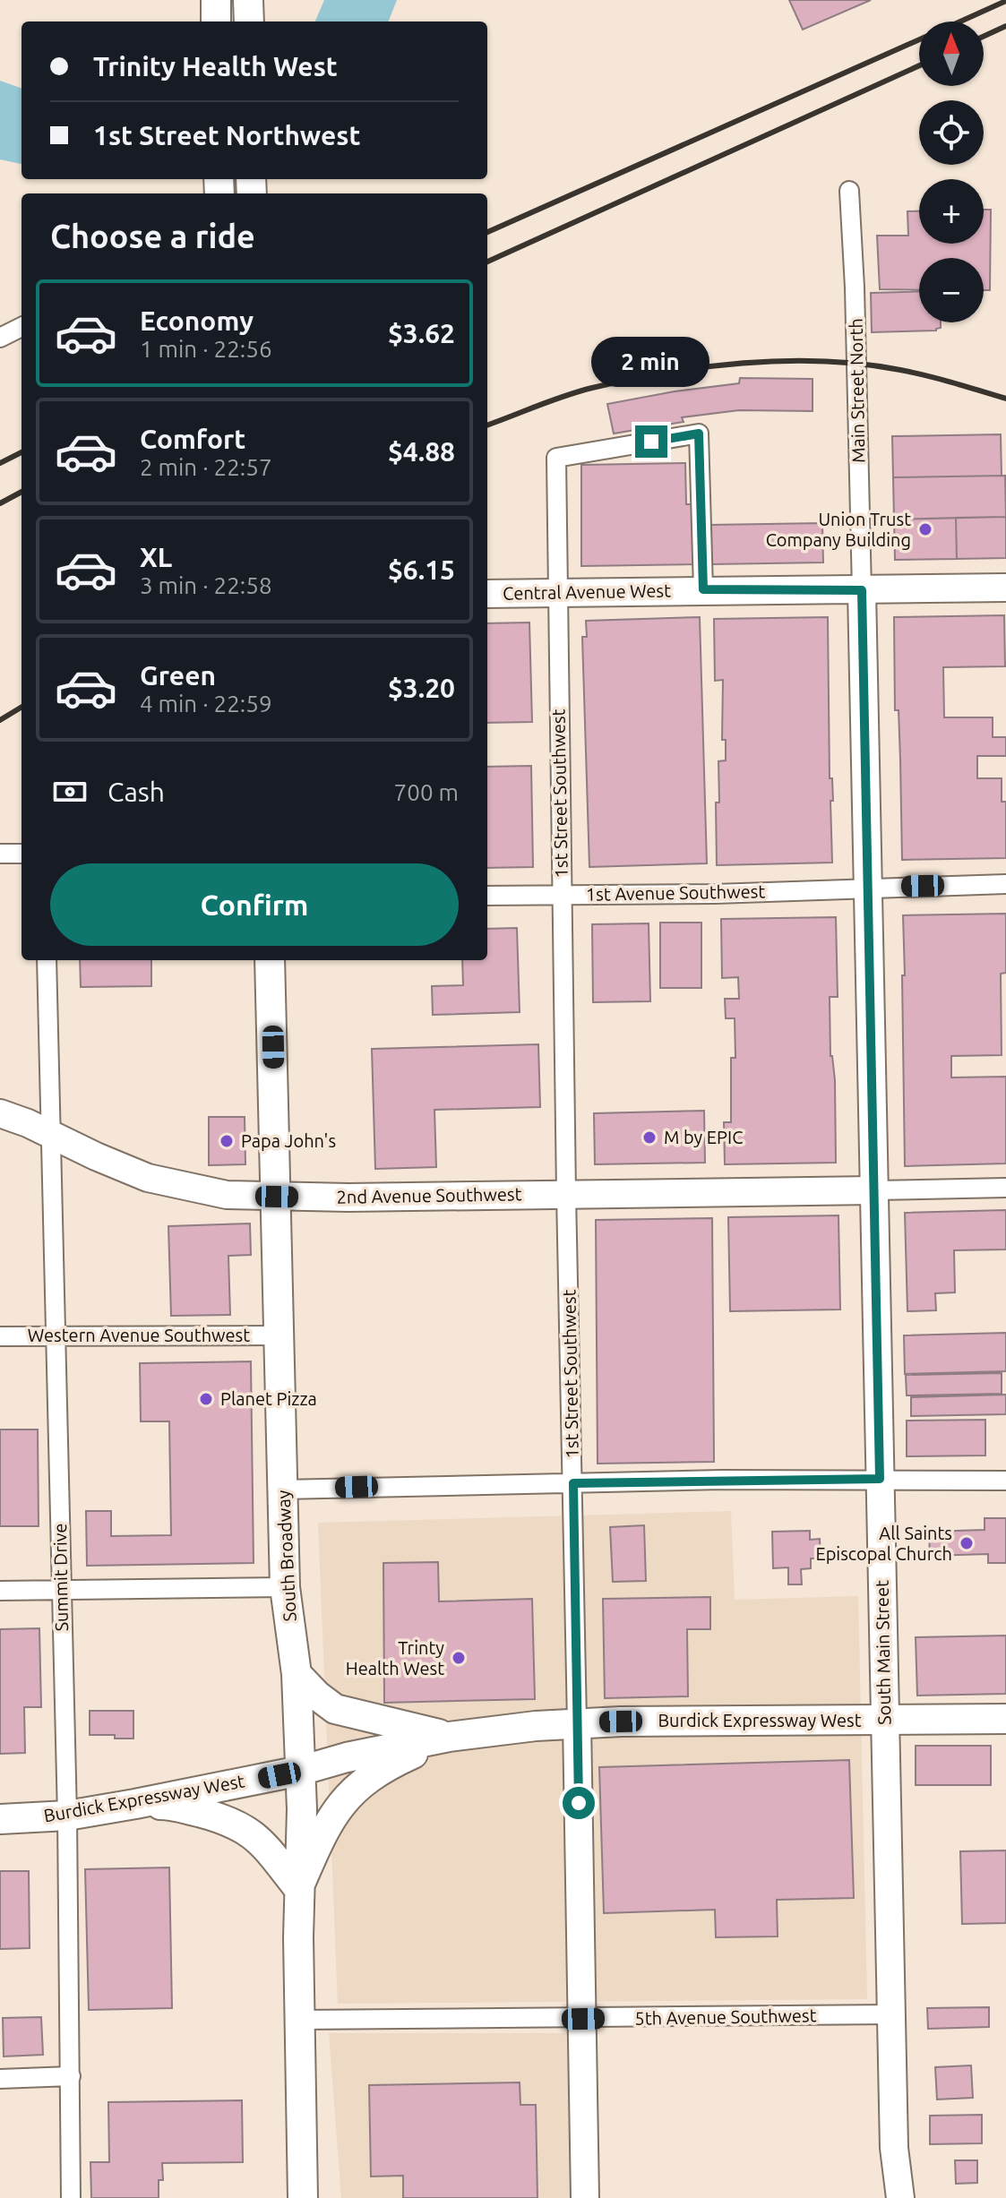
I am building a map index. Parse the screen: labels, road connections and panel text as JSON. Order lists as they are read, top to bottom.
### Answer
{
  "streets": {
    "main road": ["South Broadway", "Burdick Expressway West"],
    "street": [
      "Main Street North",
      "Central Avenue West",
      "1st Street Southwest",
      "1st Avenue Southwest",
      "2nd Avenue Southwest",
      "Western Avenue Southwest",
      "Summit Drive",
      "South Main Street",
      "5th Avenue Southwest"
    ]
  },
  "crossings": [
    ["Main Street North", "Central Avenue West"],
    ["Main Street North", "South Main Street"],
    ["Central Avenue West", "1st Street Southwest"],
    ["Central Avenue West", "South Main Street"],
    ["1st Street Southwest", "1st Avenue Southwest"],
    ["1st Street Southwest", "2nd Avenue Southwest"],
    ["1st Street Southwest", "Burdick Expressway West"],
    ["1st Street Southwest", "5th Avenue Southwest"],
    ["1st Avenue Southwest", "South Main Street"],
    ["2nd Avenue Southwest", "South Broadway"],
    ["2nd Avenue Southwest", "Summit Drive"],
    ["2nd Avenue Southwest", "South Main Street"],
    ["Western Avenue Southwest", "South Broadway"],
    ["Western Avenue Southwest", "Summit Drive"],
    ["South Broadway", "Burdick Expressway West"],
    ["South Broadway", "5th Avenue Southwest"],
    ["Summit Drive", "Burdick Expressway West"],
    ["South Main Street", "Burdick Expressway West"],
    ["South Main Street", "5th Avenue Southwest"]
  ],
  "places": [
    "Union Trust Company Building",
    "M by EPIC",
    "Papa John's",
    "Planet Pizza",
    "All Saints Episcopal Church",
    "Trinty Health West"
  ],
  "north": "top",
  "page": {
    "map_buttons": ["+", "−"],
    "banner": ["Trinity Health West", "1st Street Northwest"],
    "heading": "Choose a ride",
    "list": [
      {
        "name": "Economy",
        "note": "1 min · 22:56",
        "value": "$3.62"
      },
      {
        "name": "Comfort",
        "note": "2 min · 22:57",
        "value": "$4.88"
      },
      {
        "name": "XL",
        "note": "3 min · 22:58",
        "value": "$6.15"
      },
      {
        "name": "Green",
        "note": "4 min · 22:59",
        "value": "$3.20"
      }
    ],
    "bubble": "2 min",
    "pay": ["Cash", "700 m"],
    "buttons": "Confirm"
  }
}
